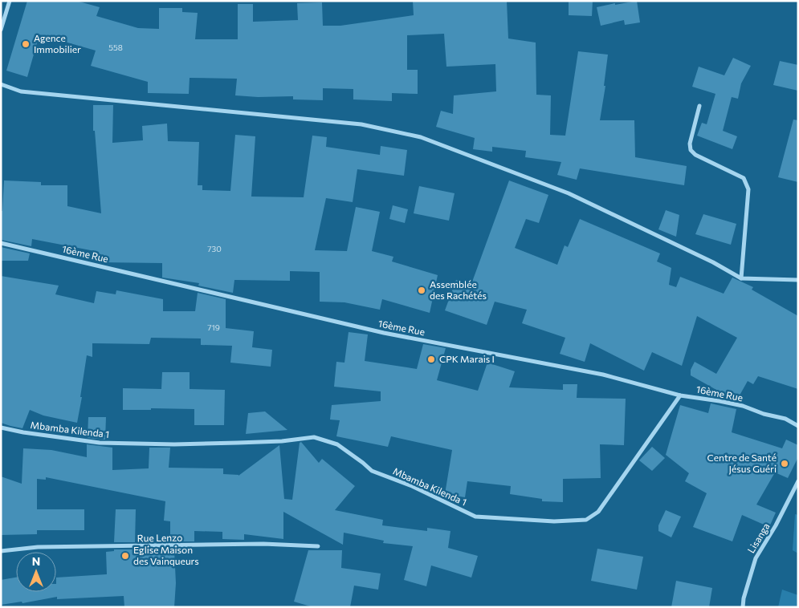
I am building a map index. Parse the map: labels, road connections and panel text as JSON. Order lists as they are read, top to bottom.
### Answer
{
  "streets": {
    "street": [
      "16ème Rue",
      "Mbamba Kilenda 1",
      "Rue Lenzo",
      "Lisanga"
    ]
  },
  "crossings": [
    ["16ème Rue", "Mbamba Kilenda 1"]
  ],
  "places": [
    "Agence Immobilier",
    "Assemblée des Rachétés",
    "CPK Marais I",
    "Centre de Santé Jésus Guéri",
    "Eglise Maison des Vainqueurs"
  ],
  "house_numbers": ["558", "730", "719"],
  "north": "top"
}
